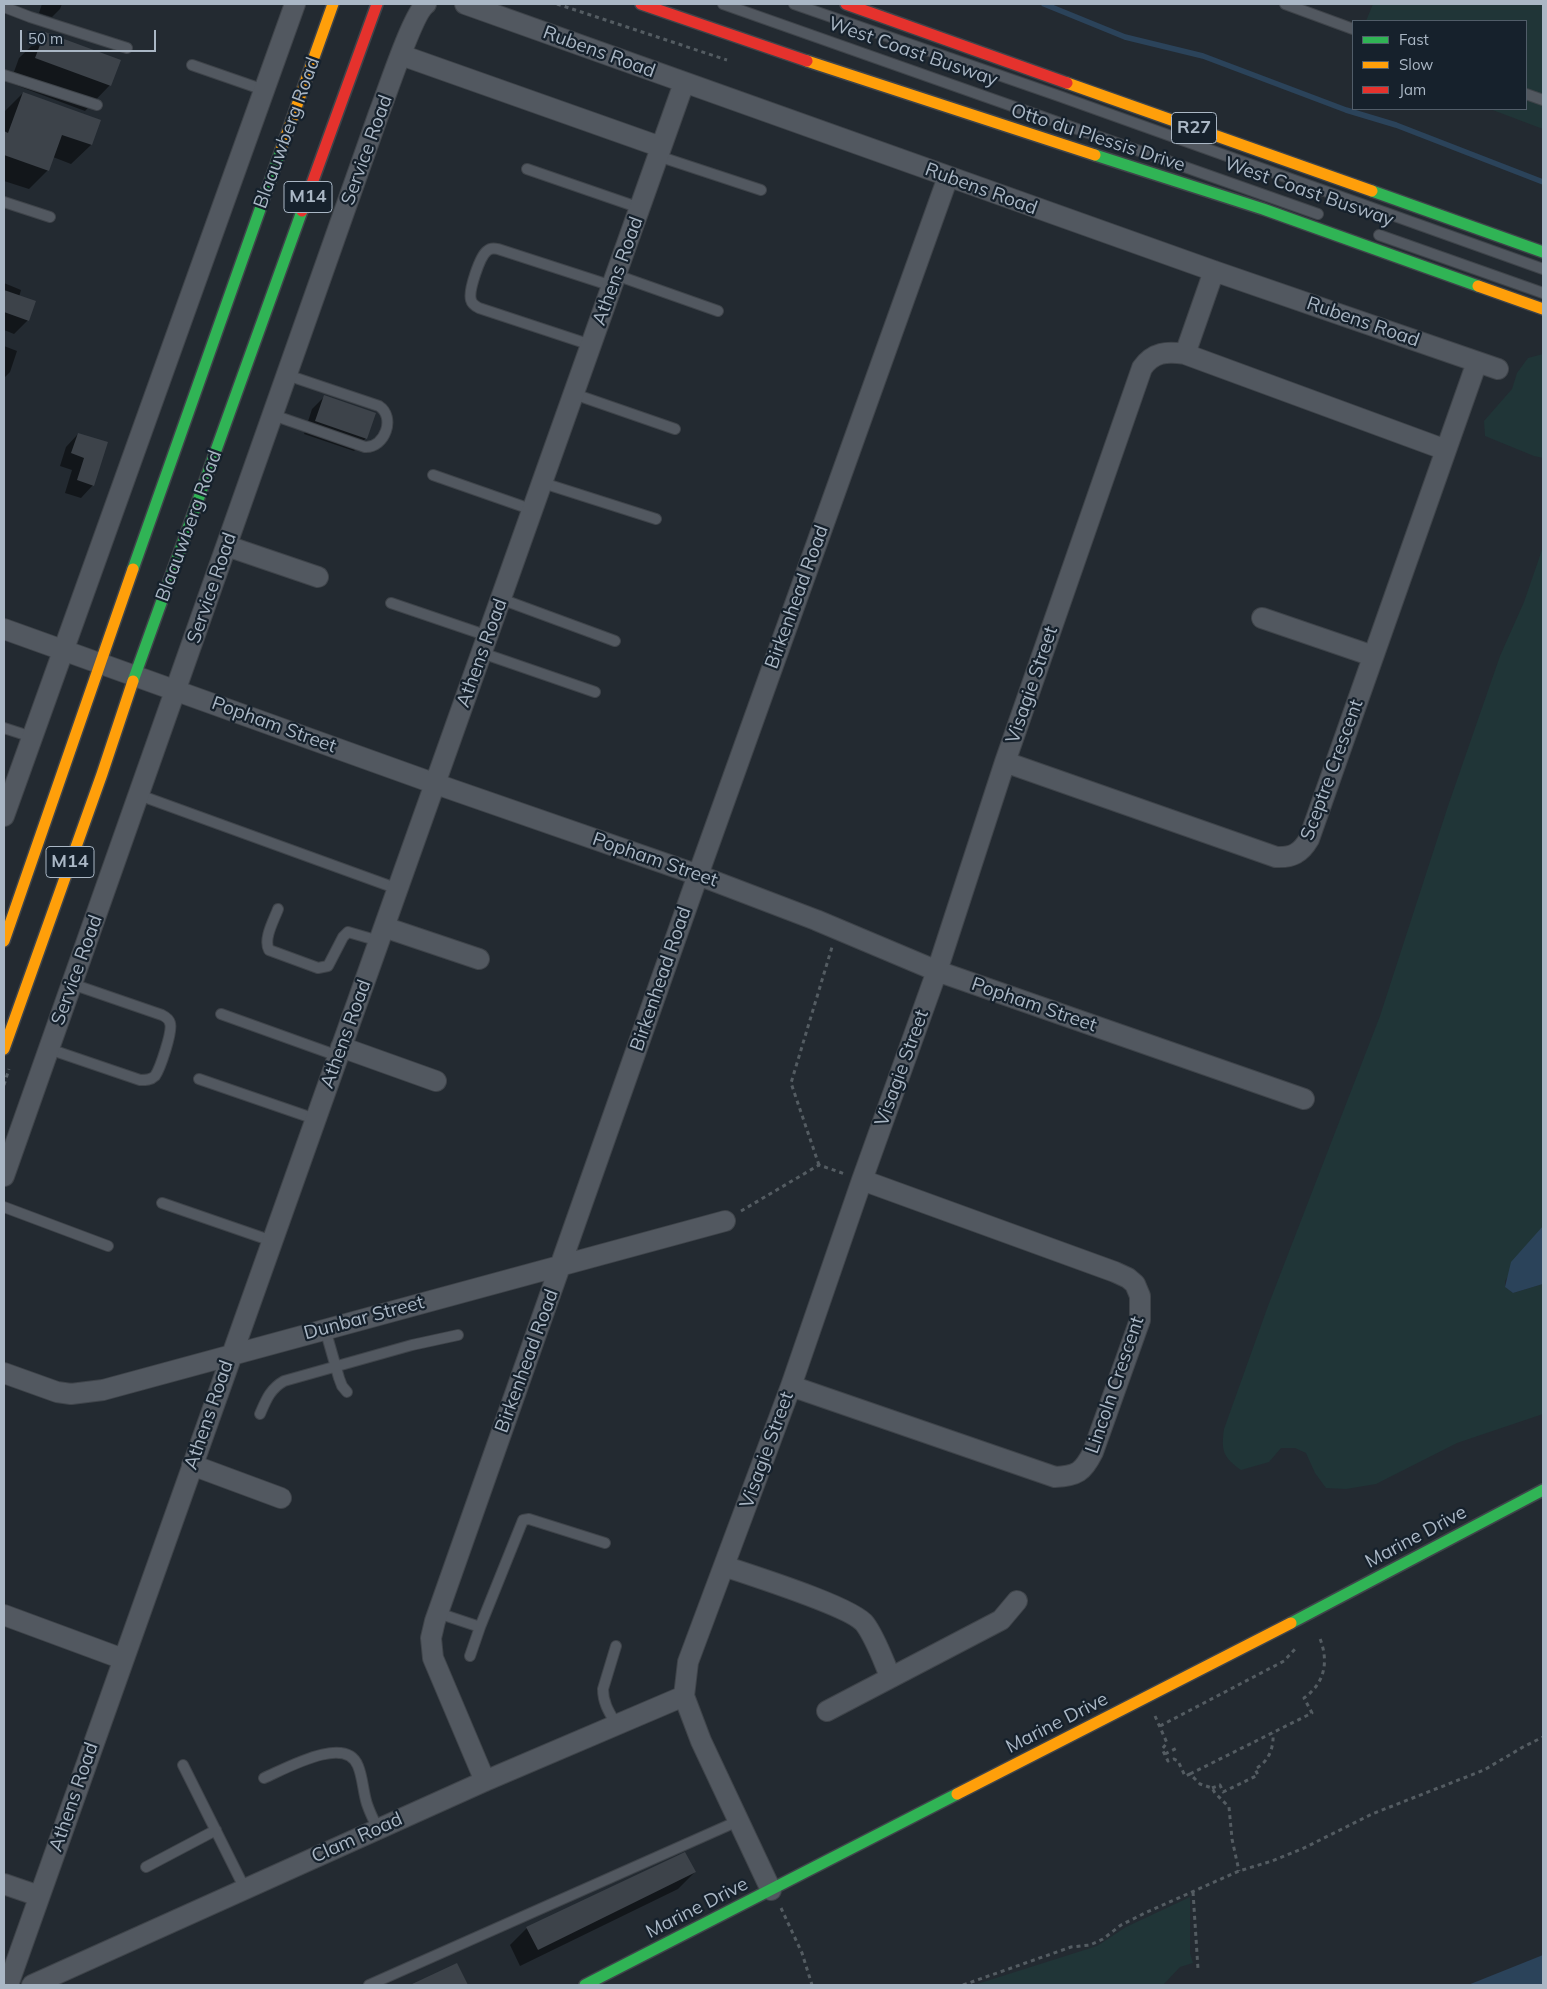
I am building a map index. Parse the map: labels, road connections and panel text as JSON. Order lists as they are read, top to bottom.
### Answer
{
  "streets": {
    "main road": [
      "R27",
      "Blaauwberg Road",
      "Otto du Plessis Drive",
      "M14",
      "Marine Drive"
    ],
    "street": [
      "Rubens Road",
      "Service Road",
      "Athens Road",
      "Birkenhead Road",
      "Visagie Street",
      "Popham Street",
      "Sceptre Crescent",
      "Dunbar Street",
      "Lincoln Crescent",
      "Clam Road"
    ],
    "lane": ["West Coast Busway"]
  },
  "crossings": [
    ["Rubens Road", "Athens Road"],
    ["Rubens Road", "Birkenhead Road"],
    ["Rubens Road", "Sceptre Crescent"],
    ["Blaauwberg Road", "Popham Street"],
    ["Service Road", "Popham Street"],
    ["Athens Road", "Popham Street"],
    ["Athens Road", "Dunbar Street"],
    ["Birkenhead Road", "Popham Street"],
    ["Birkenhead Road", "Dunbar Street"],
    ["Birkenhead Road", "Clam Road"],
    ["Visagie Street", "Popham Street"],
    ["Visagie Street", "Sceptre Crescent"],
    ["Visagie Street", "Lincoln Crescent"],
    ["Visagie Street", "Marine Drive"],
    ["Visagie Street", "Clam Road"]
  ],
  "legend": ["Fast", "Slow", "Jam"],
  "scale_bar": "50 m"
}
